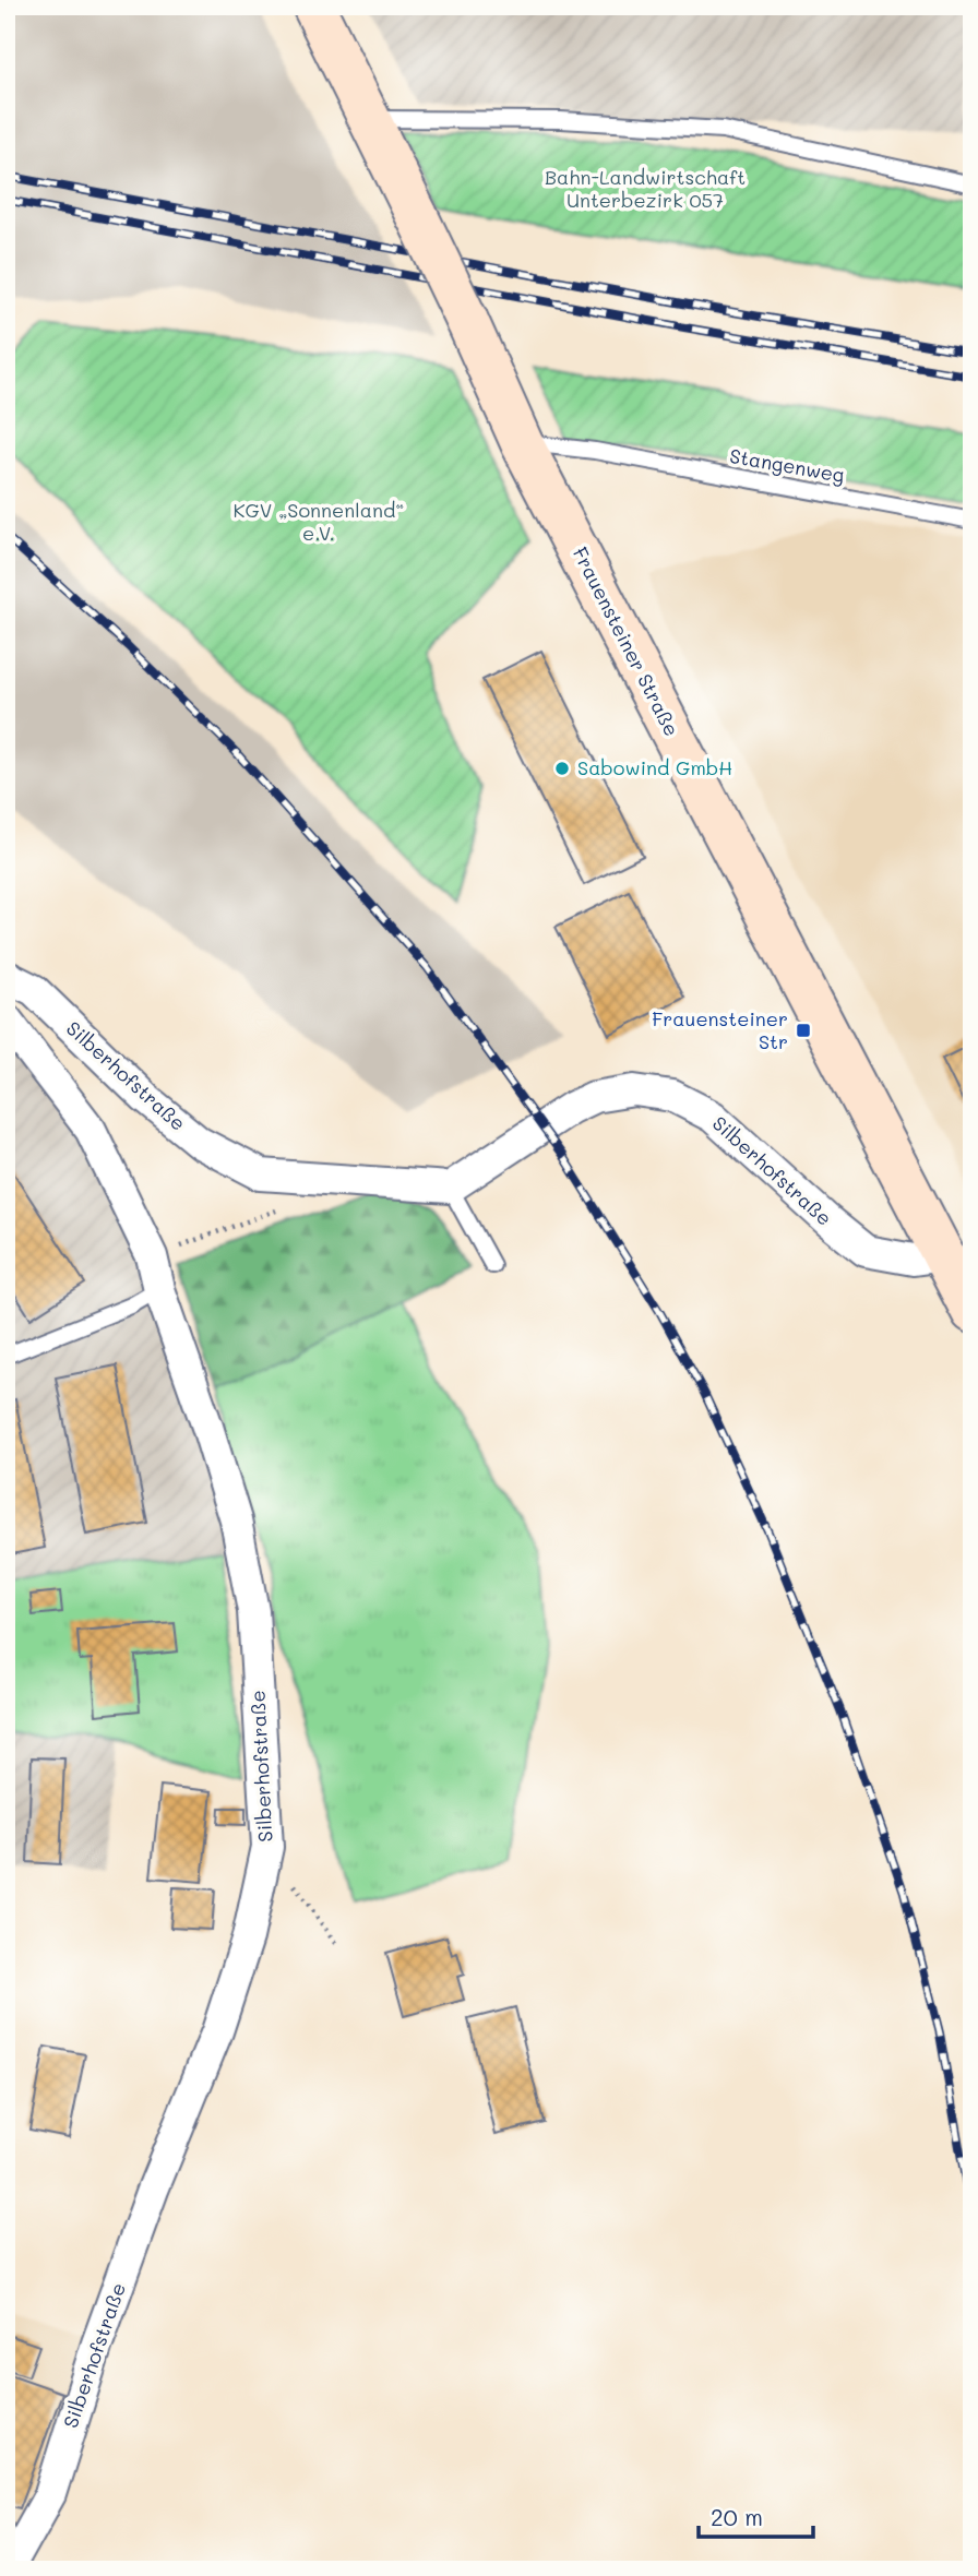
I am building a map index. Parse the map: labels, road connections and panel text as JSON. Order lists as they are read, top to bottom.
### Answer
{
  "streets": {
    "main road": ["Frauensteiner Straße"],
    "street": ["Silberhofstraße"],
    "lane": ["Stangenweg"]
  },
  "crossings": [
    ["Stangenweg", "Frauensteiner Straße"],
    ["Frauensteiner Straße", "Silberhofstraße"]
  ],
  "parks": ["Bahn-Landwirtschaft Unterbezirk 057", "KGV „Sonnenland“ e.V."],
  "places": {
    "other": ["Sabowind GmbH"],
    "transit": ["Frauensteiner Str"]
  },
  "scale_bar": "20 m"
}
